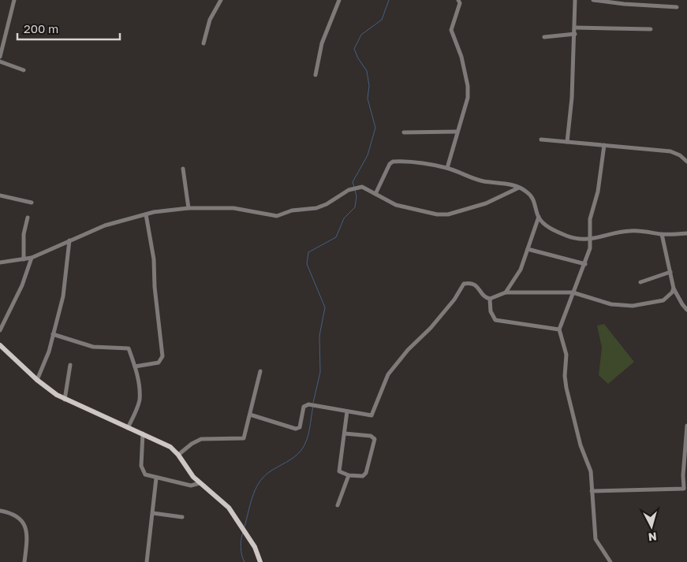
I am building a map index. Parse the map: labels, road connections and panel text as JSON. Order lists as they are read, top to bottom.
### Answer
{
  "scale_bar": "200 m",
  "north": "bottom"
}
